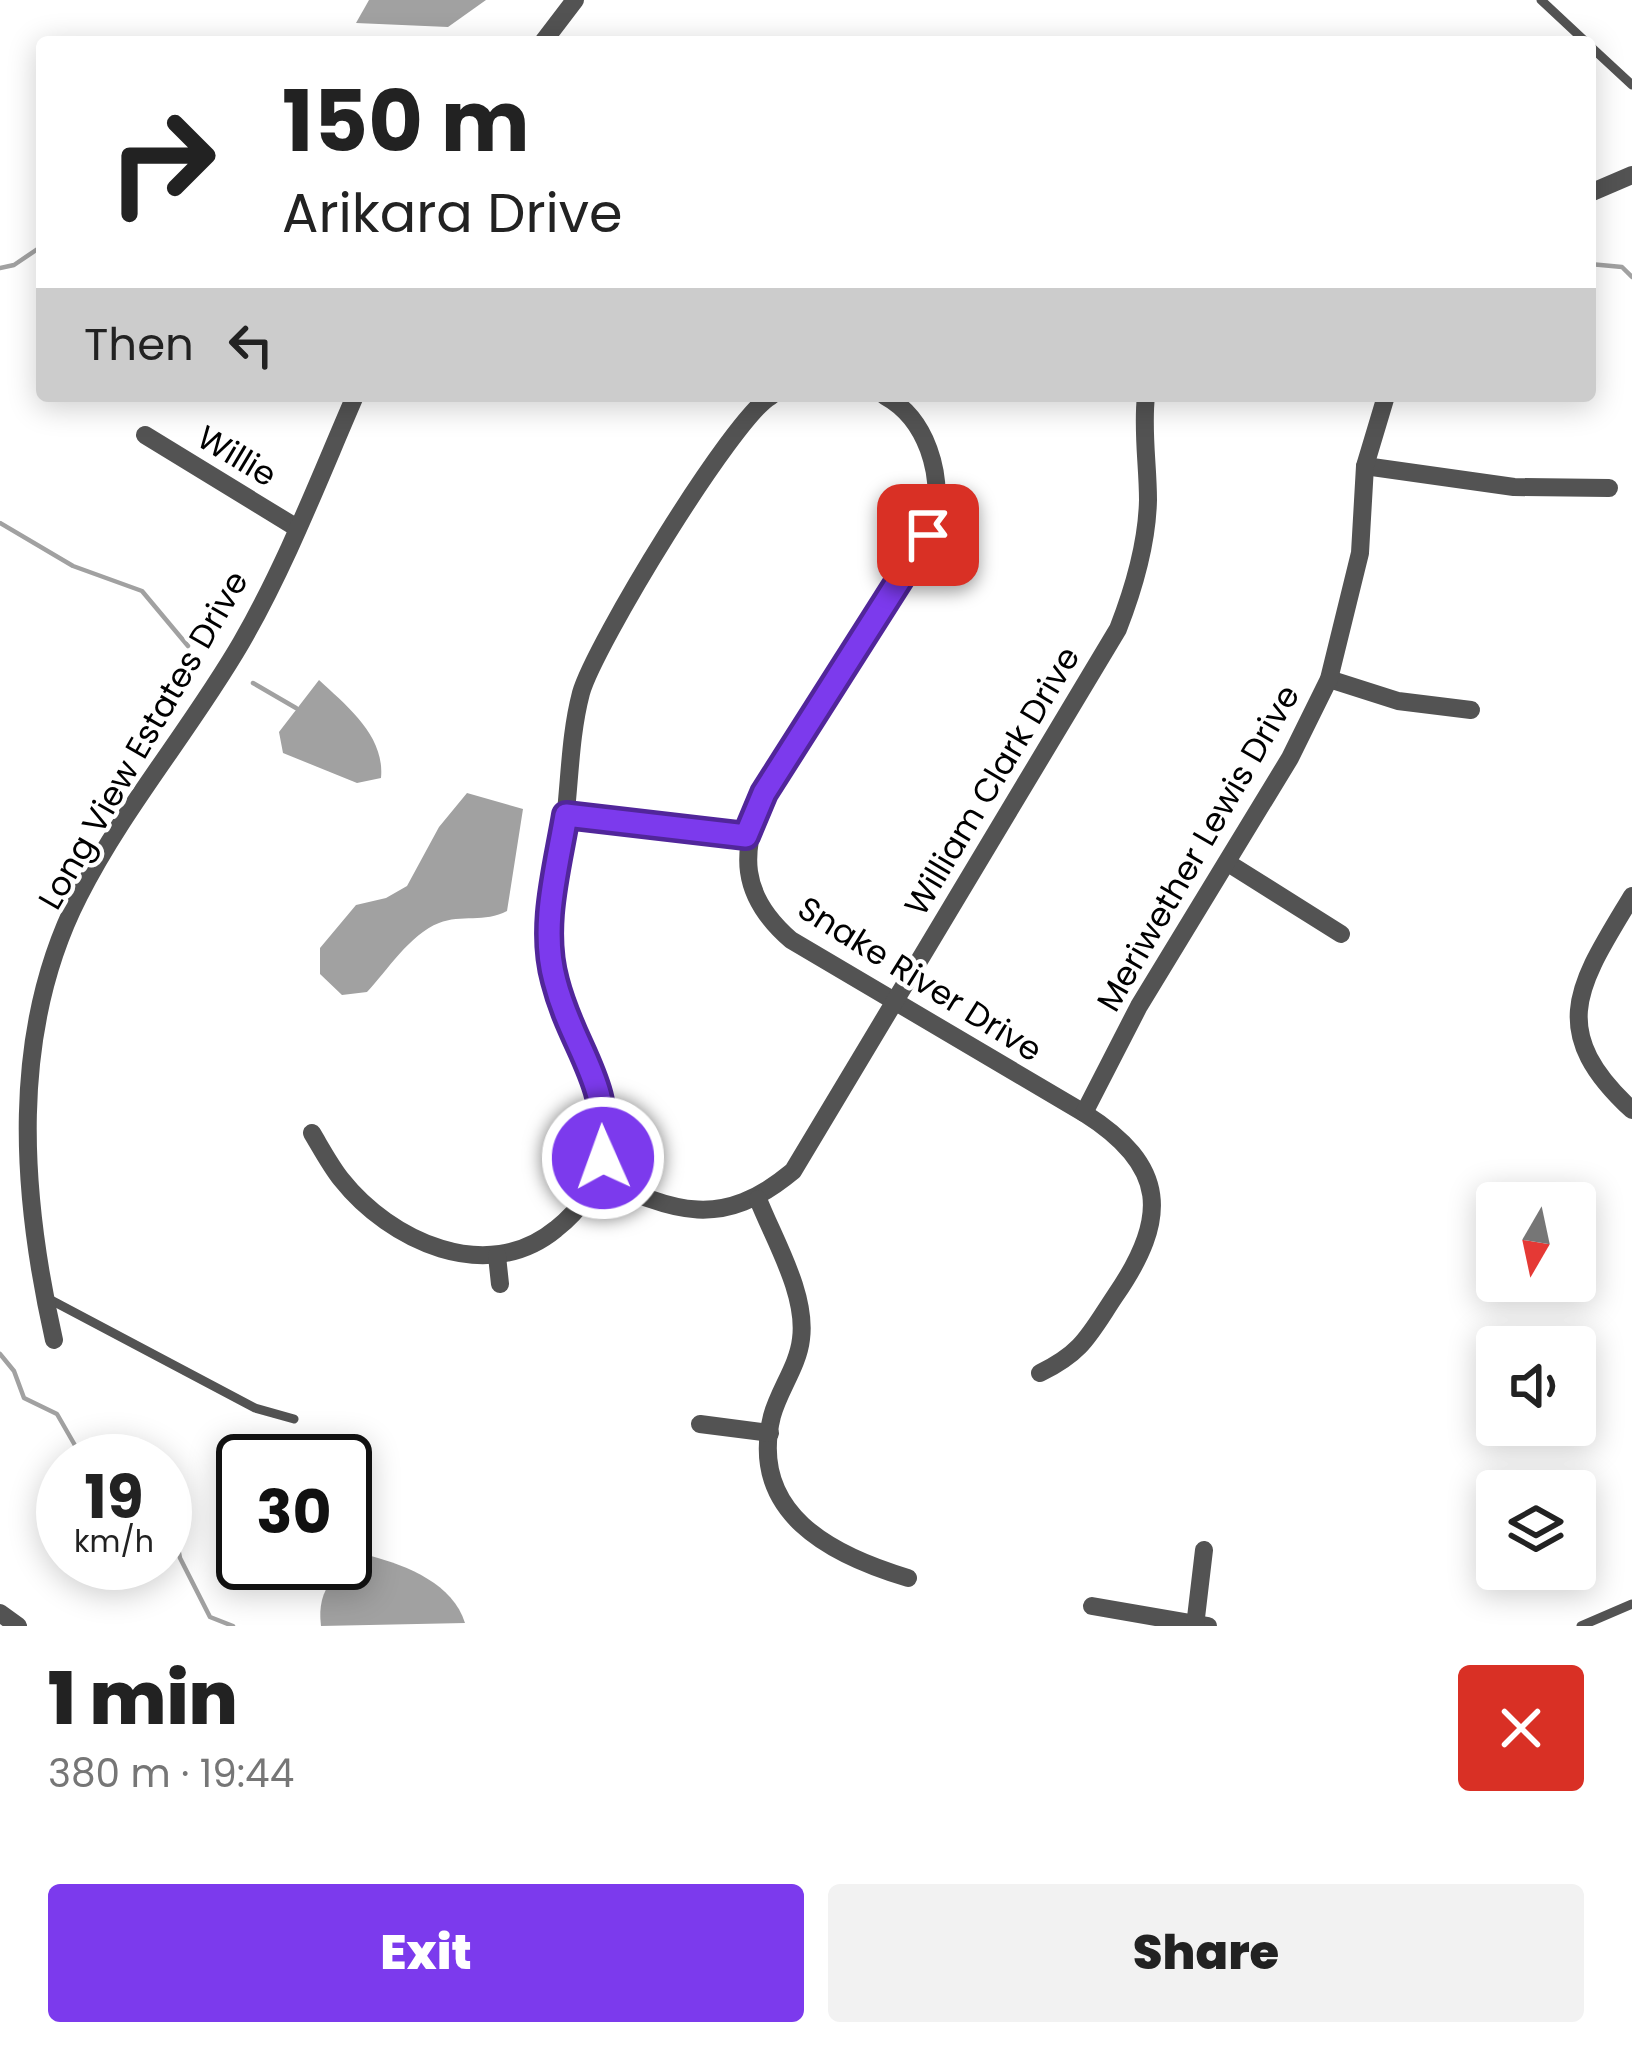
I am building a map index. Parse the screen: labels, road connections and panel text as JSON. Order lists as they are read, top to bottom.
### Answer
{
  "streets": {
    "street": [
      "Willie",
      "Long View Estates Drive",
      "William Clark Drive",
      "Meriwether Lewis Drive",
      "Snake River Drive"
    ]
  },
  "crossings": [
    ["Willie", "Long View Estates Drive"],
    ["William Clark Drive", "Snake River Drive"],
    ["Meriwether Lewis Drive", "Snake River Drive"]
  ],
  "north": "bottom",
  "page": {
    "turn": ["150 m", "Arikara Drive"],
    "then": "Then",
    "speed": "19 km/h",
    "limit": "30",
    "heading": ["1 min", "380 m · 19:44"],
    "buttons": ["Exit", "Share"]
  }
}
